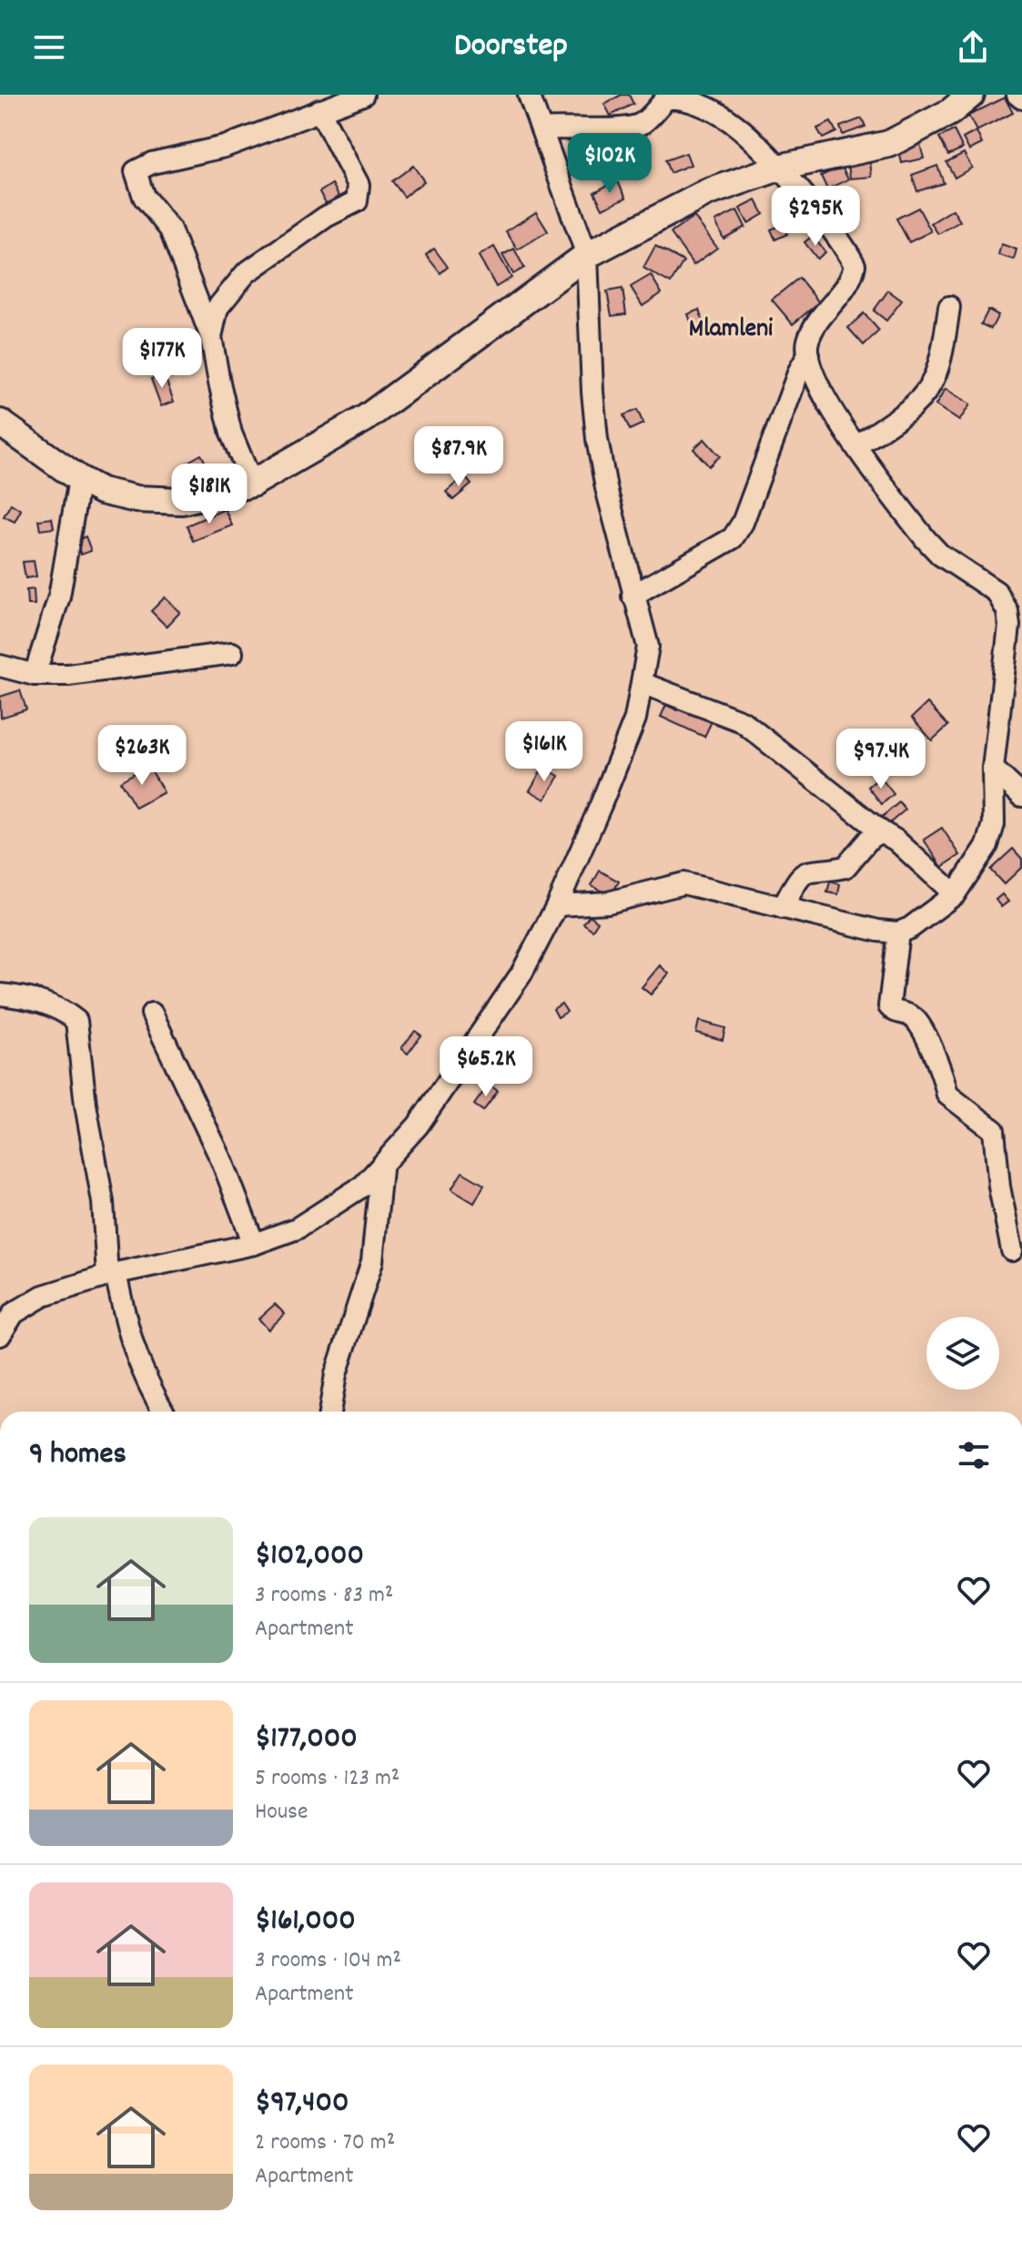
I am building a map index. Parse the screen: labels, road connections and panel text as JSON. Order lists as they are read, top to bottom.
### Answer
{
  "districts": ["Mlamleni"],
  "page": {
    "header": "Doorstep",
    "price": [
      "$102K",
      "$295K",
      "$177K",
      "$87.9K",
      "$181K",
      "$161K",
      "$263K",
      "$97.4K",
      "$65.2K"
    ],
    "heading": "9 homes",
    "list": [
      {
        "name": "$102,000",
        "note": "3 rooms · 83 m² · Apartment"
      },
      {
        "name": "$177,000",
        "note": "5 rooms · 123 m² · House"
      },
      {
        "name": "$161,000",
        "note": "3 rooms · 104 m² · Apartment"
      },
      {
        "name": "$97,400",
        "note": "2 rooms · 70 m² · Apartment"
      }
    ]
  }
}
